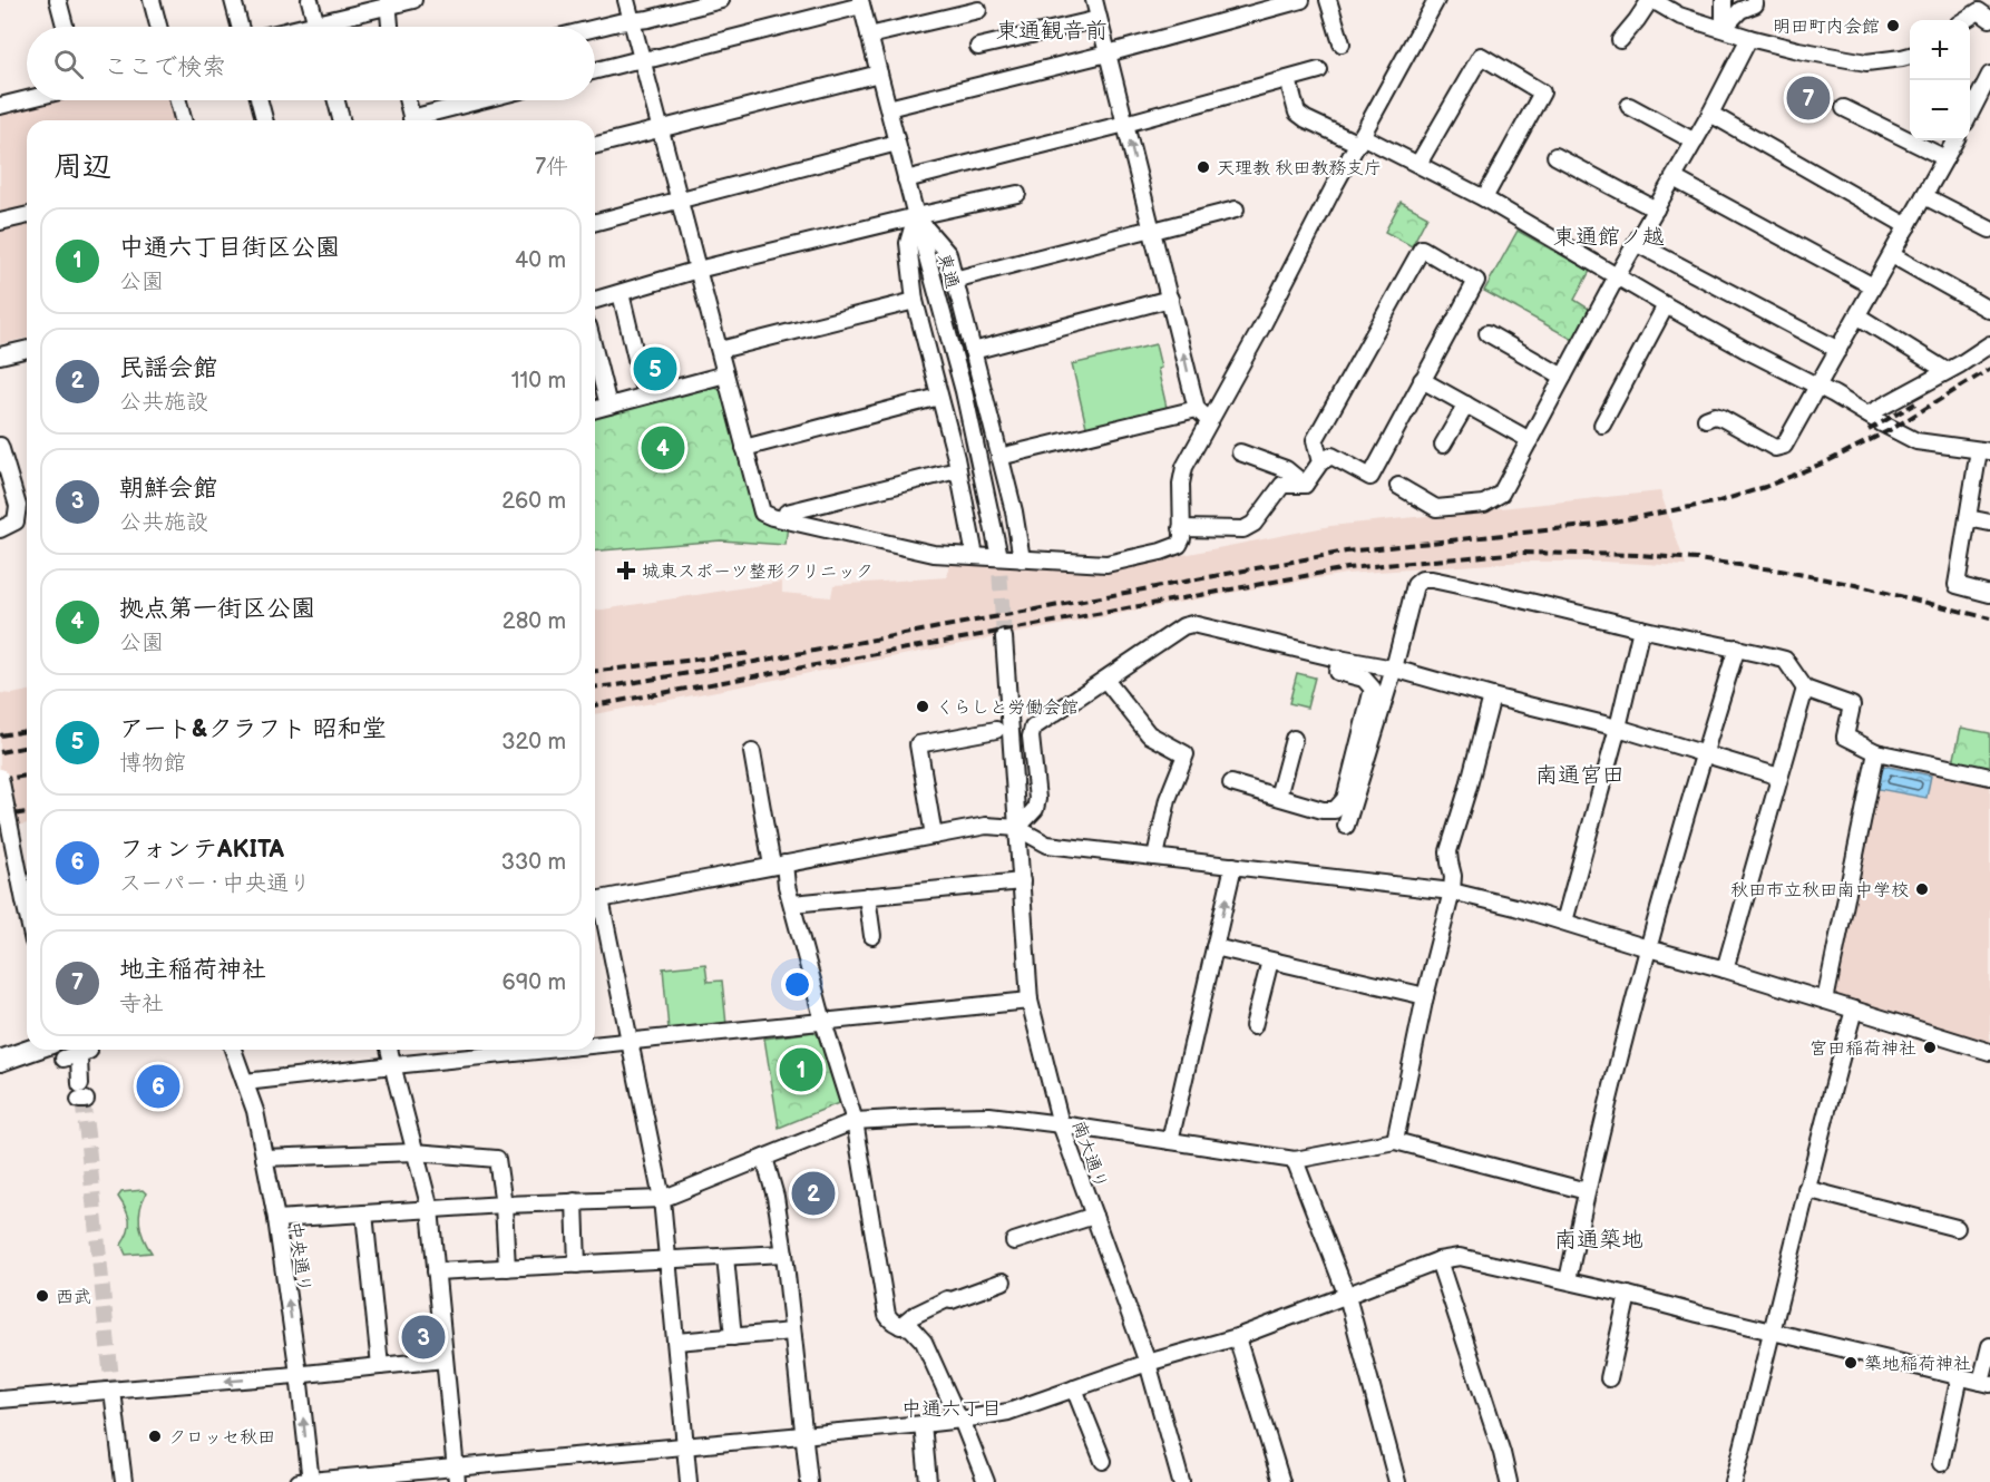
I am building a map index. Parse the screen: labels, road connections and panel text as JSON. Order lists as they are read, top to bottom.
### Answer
{
  "streets": {
    "street": ["東通", "南大通り", "中央通り"]
  },
  "districts": [
    "東通観音前",
    "東通館ノ越",
    "南通宮田",
    "南通築地",
    "中通六丁目"
  ],
  "places": {
    "other": [
      "明田町内会館",
      "天理教 秋田教務支庁",
      "くらしと労働会館",
      "秋田市立秋田南中学校",
      "宮田稲荷神社",
      "西武",
      "築地稲荷神社",
      "クロッセ秋田"
    ],
    "health": ["城東スポーツ整形クリニック"]
  },
  "page": {
    "map_buttons": ["+", "−"],
    "search": "ここで検索",
    "pins": [
      "7",
      "5",
      "4",
      "1",
      "6",
      "2",
      "3"
    ],
    "heading": ["周辺", "7件"],
    "list": [
      {
        "mark": "1",
        "name": "中通六丁目街区公園",
        "note": "公園",
        "value": "40 m"
      },
      {
        "mark": "2",
        "name": "民謡会館",
        "note": "公共施設",
        "value": "110 m"
      },
      {
        "mark": "3",
        "name": "朝鮮会館",
        "note": "公共施設",
        "value": "260 m"
      },
      {
        "mark": "4",
        "name": "拠点第一街区公園",
        "note": "公園",
        "value": "280 m"
      },
      {
        "mark": "5",
        "name": "アート&クラフト 昭和堂",
        "note": "博物館",
        "value": "320 m"
      },
      {
        "mark": "6",
        "name": "フォンテAKITA",
        "note": "スーパー · 中央通り",
        "value": "330 m"
      },
      {
        "mark": "7",
        "name": "地主稲荷神社",
        "note": "寺社",
        "value": "690 m"
      }
    ]
  }
}
